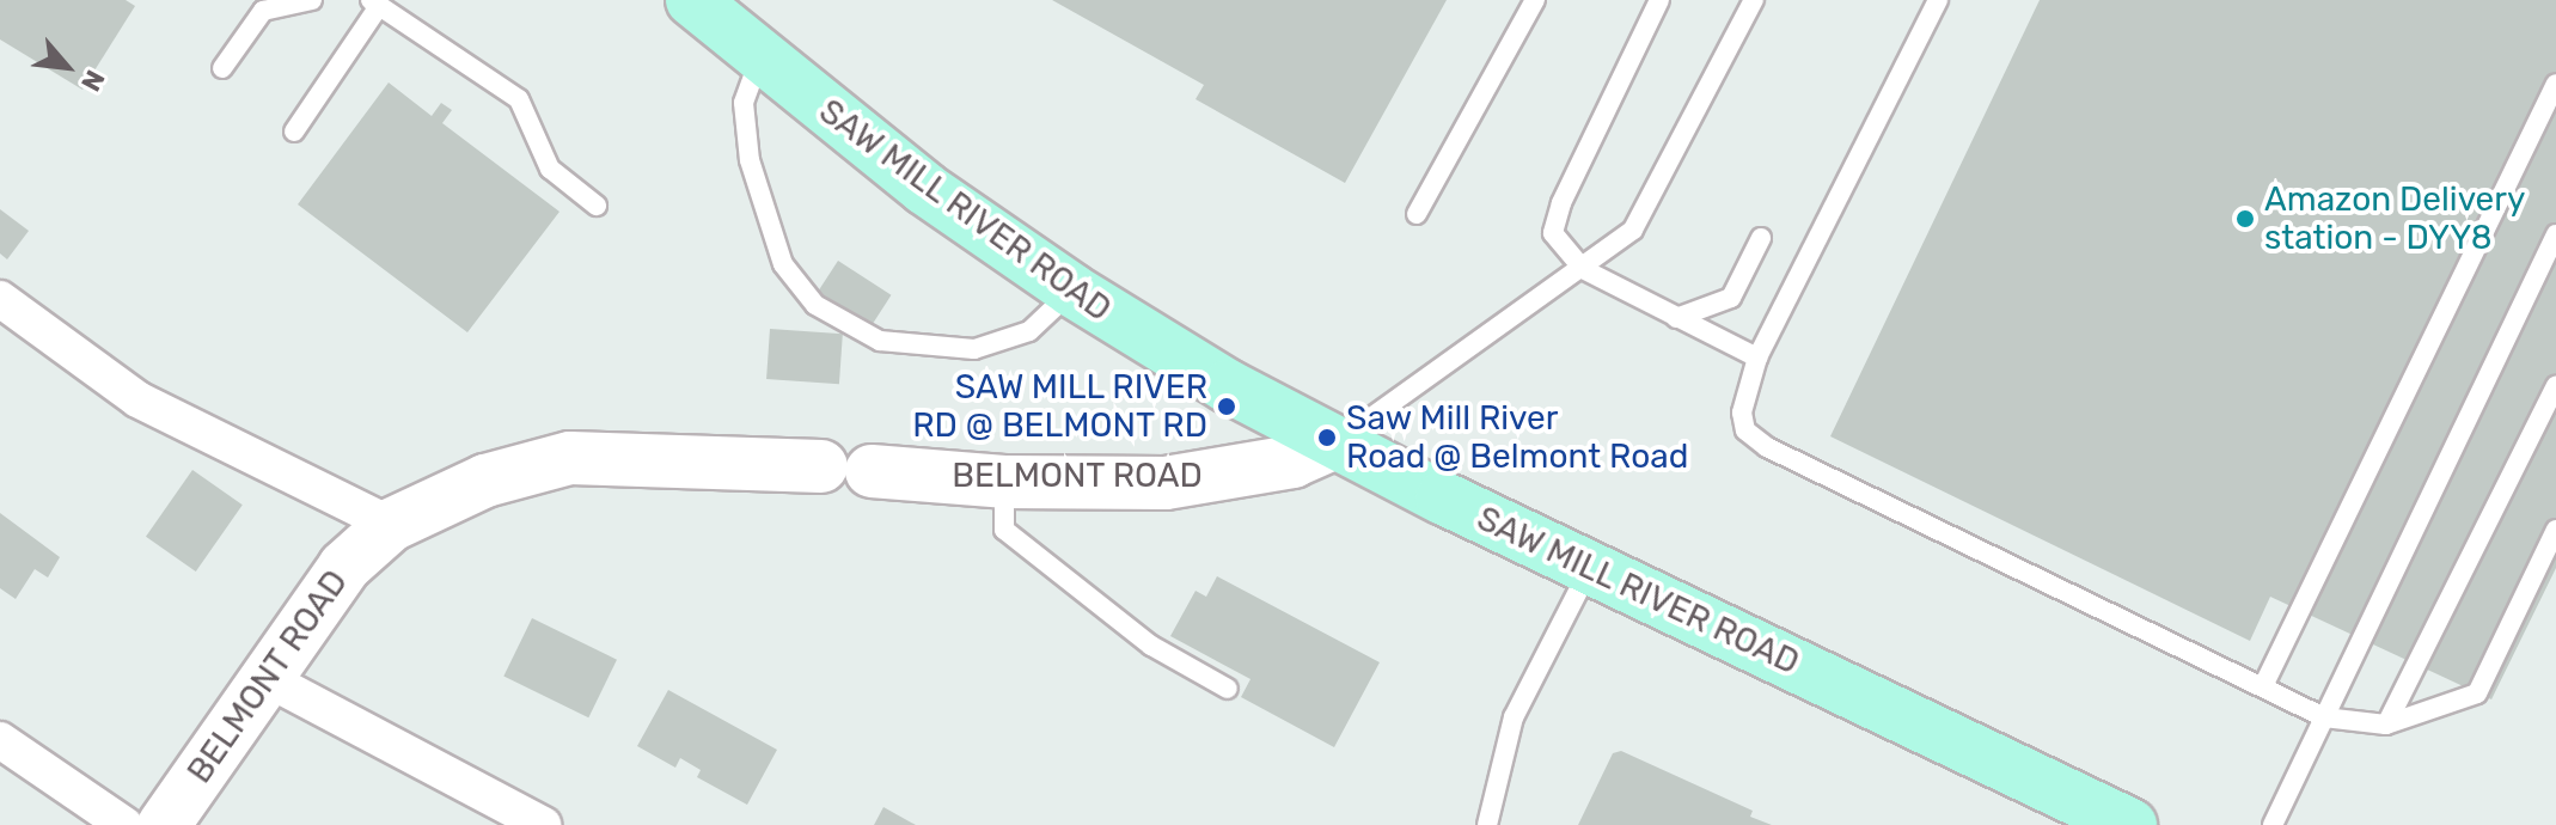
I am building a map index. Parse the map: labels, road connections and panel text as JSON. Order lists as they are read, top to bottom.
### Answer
{
  "streets": {
    "main road": ["SAW MILL RIVER ROAD"],
    "street": ["BELMONT ROAD"]
  },
  "crossings": [
    ["SAW MILL RIVER ROAD", "BELMONT ROAD"]
  ],
  "places": ["Amazon Delivery station - DYY8", "SAW MILL RIVER RD @ BELMONT RD", "Saw Mill River Road @ Belmont Road"],
  "north": "bottom right"
}
